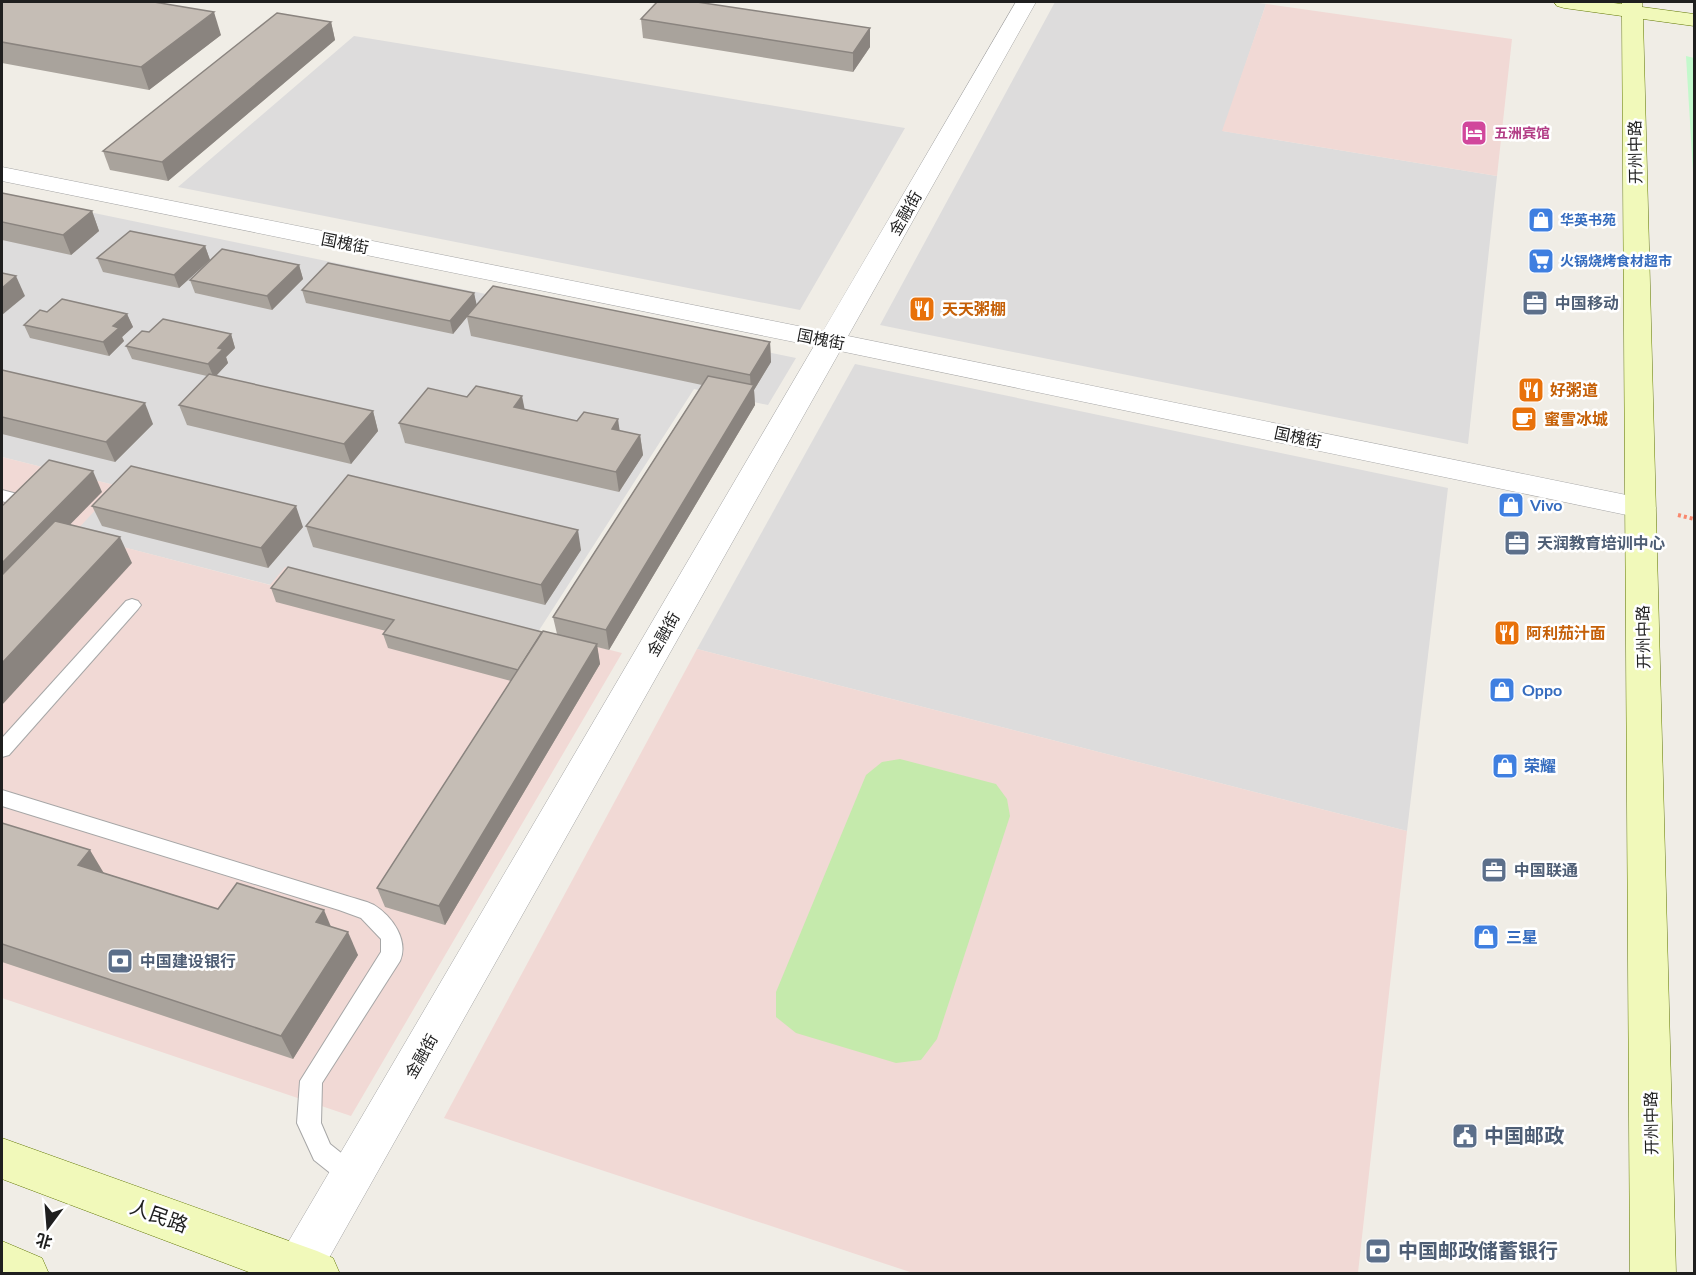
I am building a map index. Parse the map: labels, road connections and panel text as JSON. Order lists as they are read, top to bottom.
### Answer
{
  "streets": {
    "street": [
      "开州中路",
      "金融街",
      "国槐街",
      "人民路"
    ]
  },
  "crossings": [
    ["开州中路", "国槐街"],
    ["金融街", "国槐街"],
    ["金融街", "人民路"]
  ],
  "places": {
    "hotel": ["五洲宾馆"],
    "shop": [
      "华英书苑",
      "Vivo",
      "Oppo",
      "荣耀",
      "三星"
    ],
    "supermarket": ["火锅烧烤食材超市"],
    "office": ["中国移动", "天润教育培训中心", "中国联通"],
    "restaurant": ["天天粥棚", "好粥道", "阿利茄汁面"],
    "cafe": ["蜜雪冰城"],
    "bank": ["中国建设银行", "中国邮政储蓄银行"],
    "public building": ["中国邮政"]
  },
  "north": "bottom"
}
